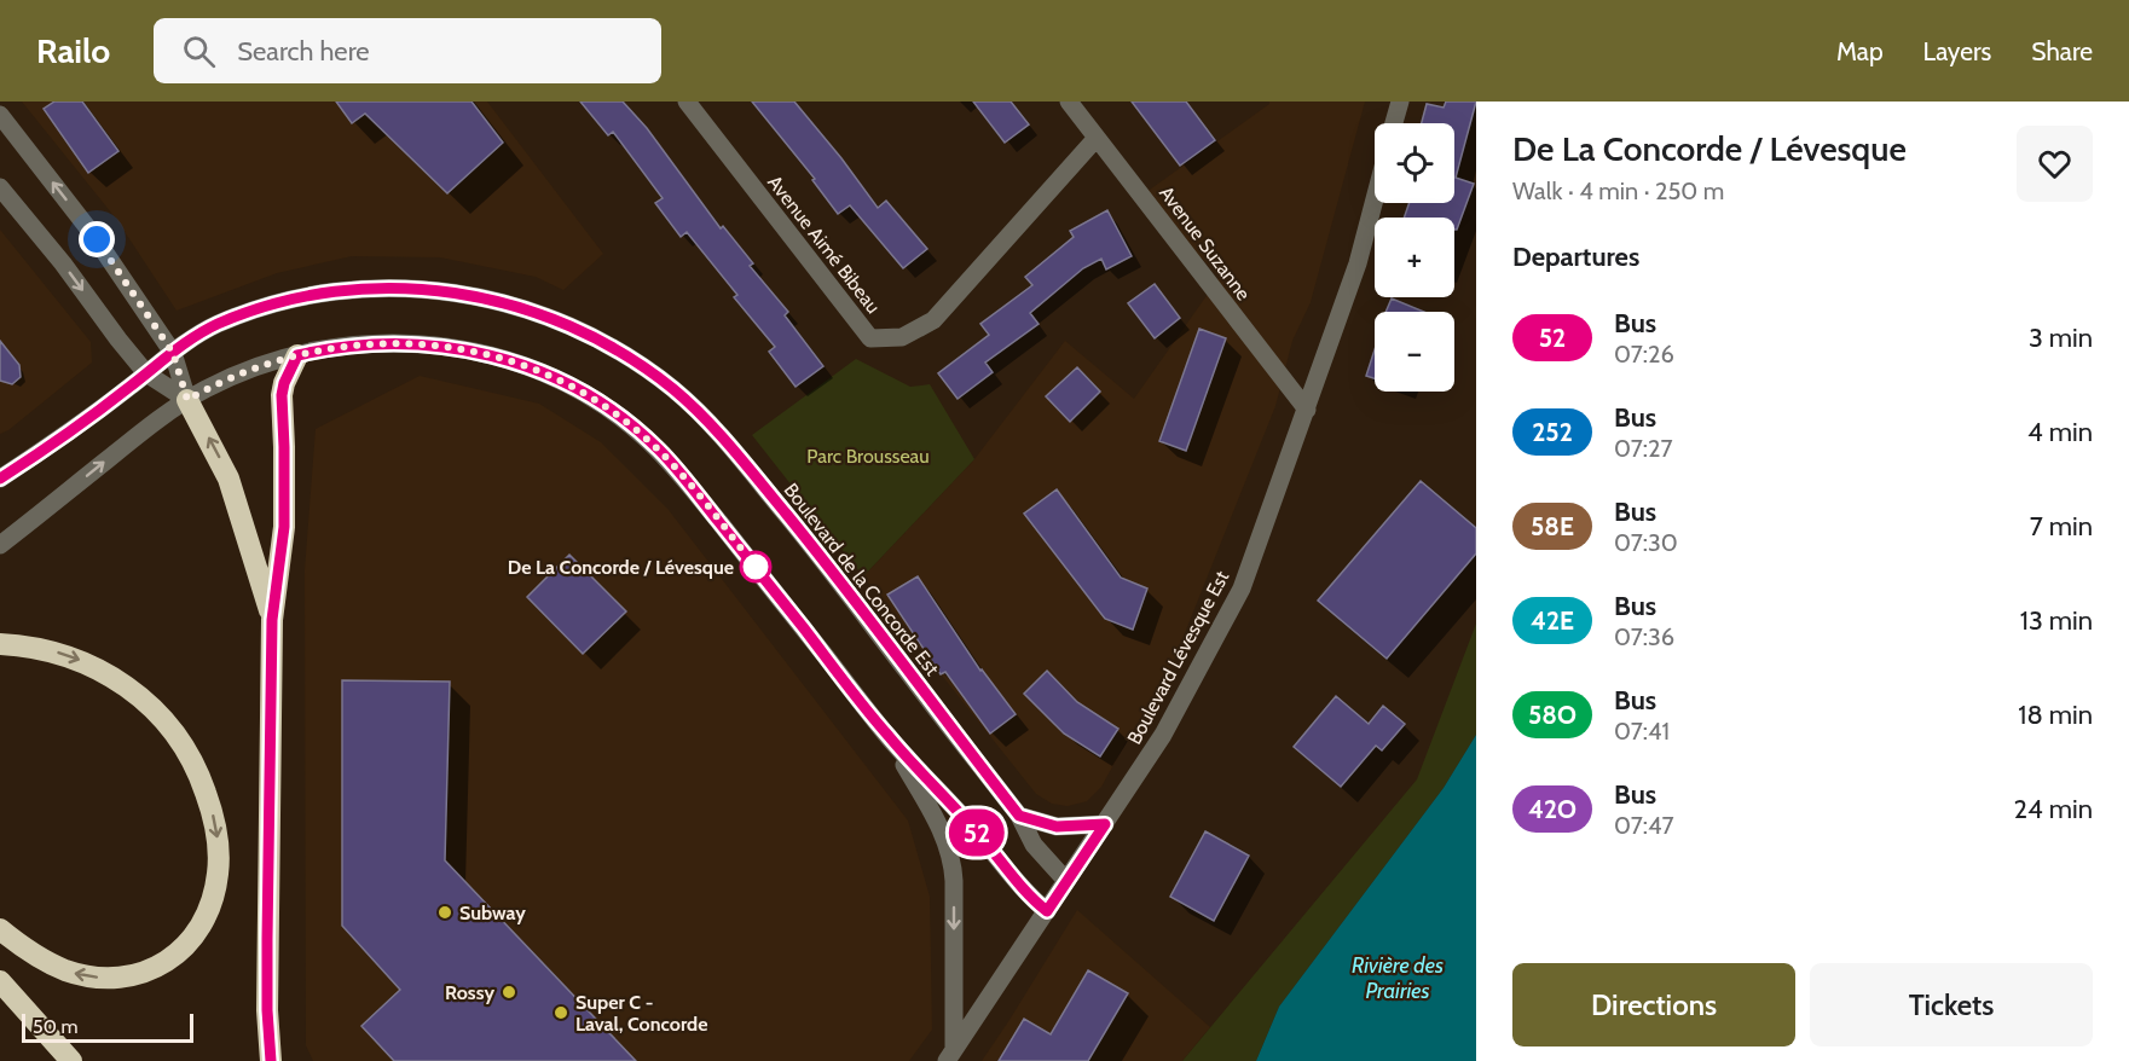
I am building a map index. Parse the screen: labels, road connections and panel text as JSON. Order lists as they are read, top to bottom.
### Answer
{
  "streets": {
    "street": [
      "Avenue Suzanne",
      "Avenue Aimé Bibeau",
      "Boulevard de la Concorde Est",
      "Boulevard Lévesque Est"
    ]
  },
  "crossings": [
    ["Avenue Suzanne", "Avenue Aimé Bibeau"],
    ["Avenue Suzanne", "Boulevard Lévesque Est"],
    ["Boulevard de la Concorde Est", "Boulevard Lévesque Est"]
  ],
  "water": ["Rivière des Prairies"],
  "parks": ["Parc Brousseau"],
  "places": [
    "De La Concorde / Lévesque",
    "Subway",
    "Rossy",
    "Super C - Laval, Concorde"
  ],
  "lines": ["bus line 52"],
  "scale_bar": "50 m",
  "page": {
    "header": "Railo",
    "search": "Search here",
    "nav": ["Map", "Layers", "Share"],
    "on_map": "52",
    "heading": [
      ["De La Concorde / Lévesque", "Walk · 4 min · 250 m"],
      "Departures"
    ],
    "map_buttons": ["+", "−"],
    "list": [
      {
        "mark": "52",
        "name": "Bus",
        "note": "07:26",
        "value": "3 min"
      },
      {
        "mark": "252",
        "name": "Bus",
        "note": "07:27",
        "value": "4 min"
      },
      {
        "mark": "58E",
        "name": "Bus",
        "note": "07:30",
        "value": "7 min"
      },
      {
        "mark": "42E",
        "name": "Bus",
        "note": "07:36",
        "value": "13 min"
      },
      {
        "mark": "58O",
        "name": "Bus",
        "note": "07:41",
        "value": "18 min"
      },
      {
        "mark": "42O",
        "name": "Bus",
        "note": "07:47",
        "value": "24 min"
      }
    ],
    "buttons": ["Directions", "Tickets"],
    "scale": "50 m"
  }
}
